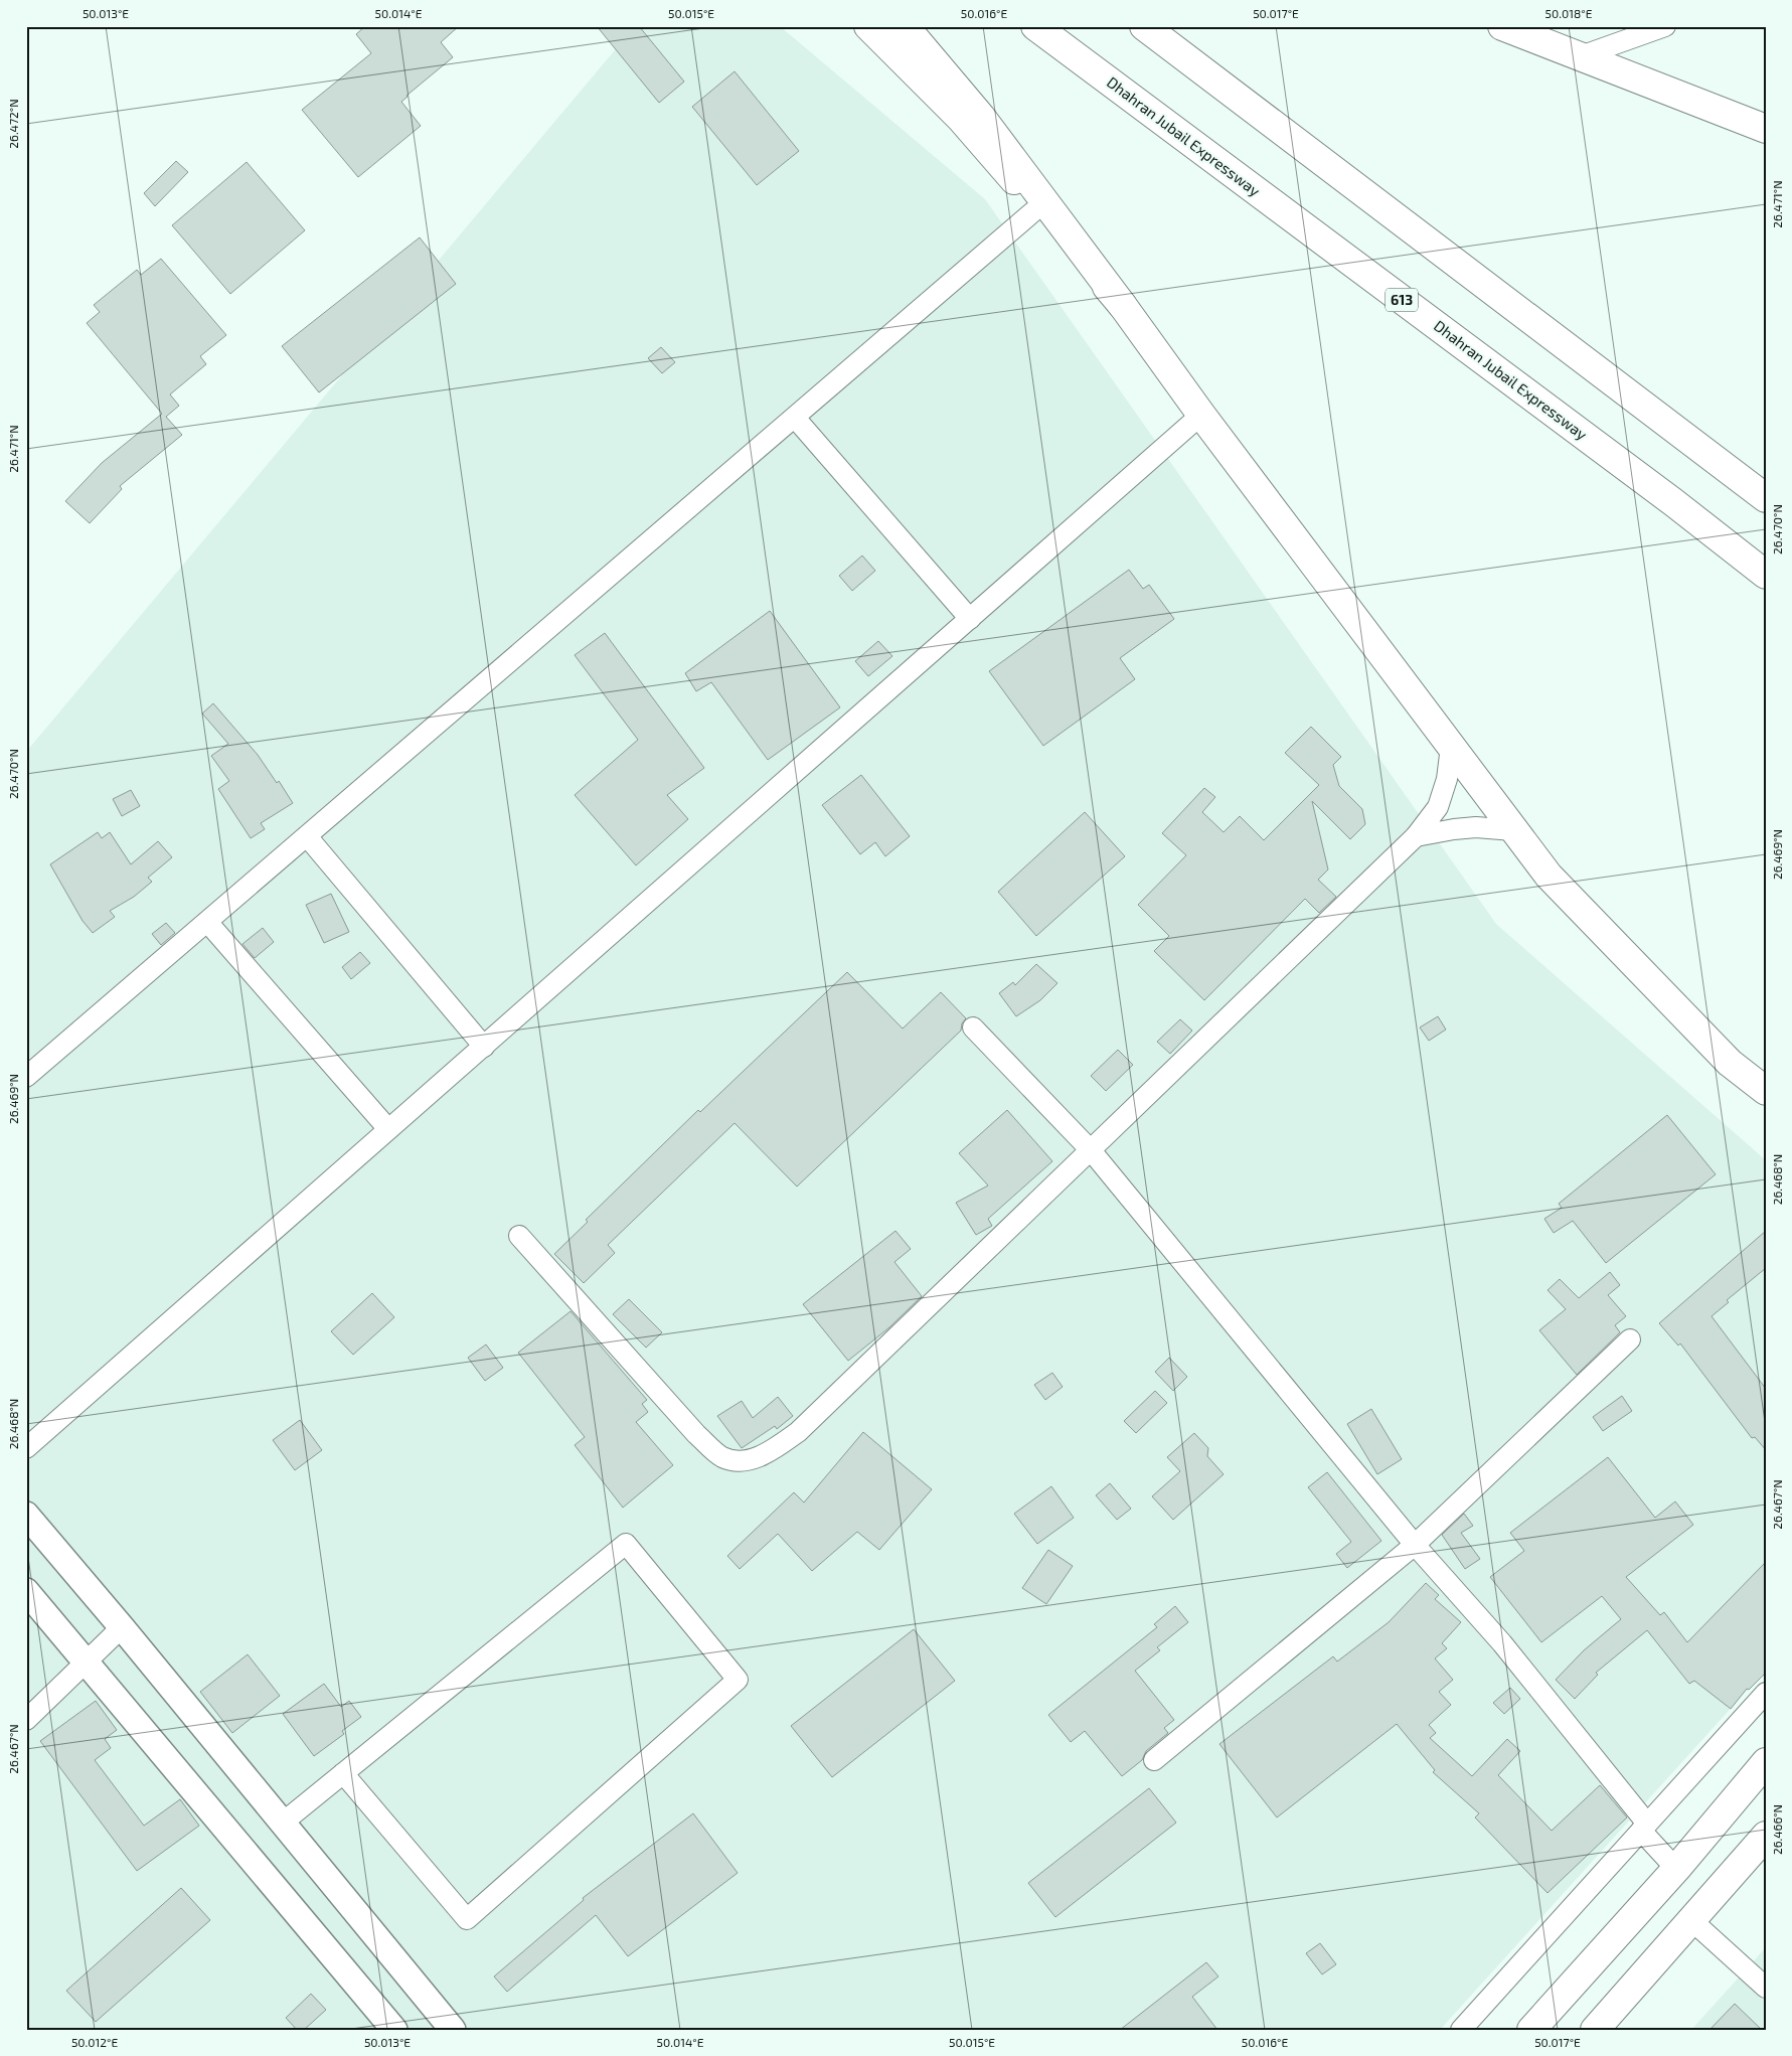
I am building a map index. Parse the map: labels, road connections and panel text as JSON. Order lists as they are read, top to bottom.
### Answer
{
  "streets": {
    "main road": ["Dhahran Jubail Expressway", "613"]
  },
  "coordinates": [
    "50.013°E",
    "50.014°E",
    "50.015°E",
    "50.016°E",
    "50.017°E",
    "50.018°E",
    "26.472°N",
    "26.471°N",
    "26.470°N",
    "26.469°N",
    "26.468°N",
    "26.467°N",
    "26.466°N",
    "50.012°E"
  ]
}
